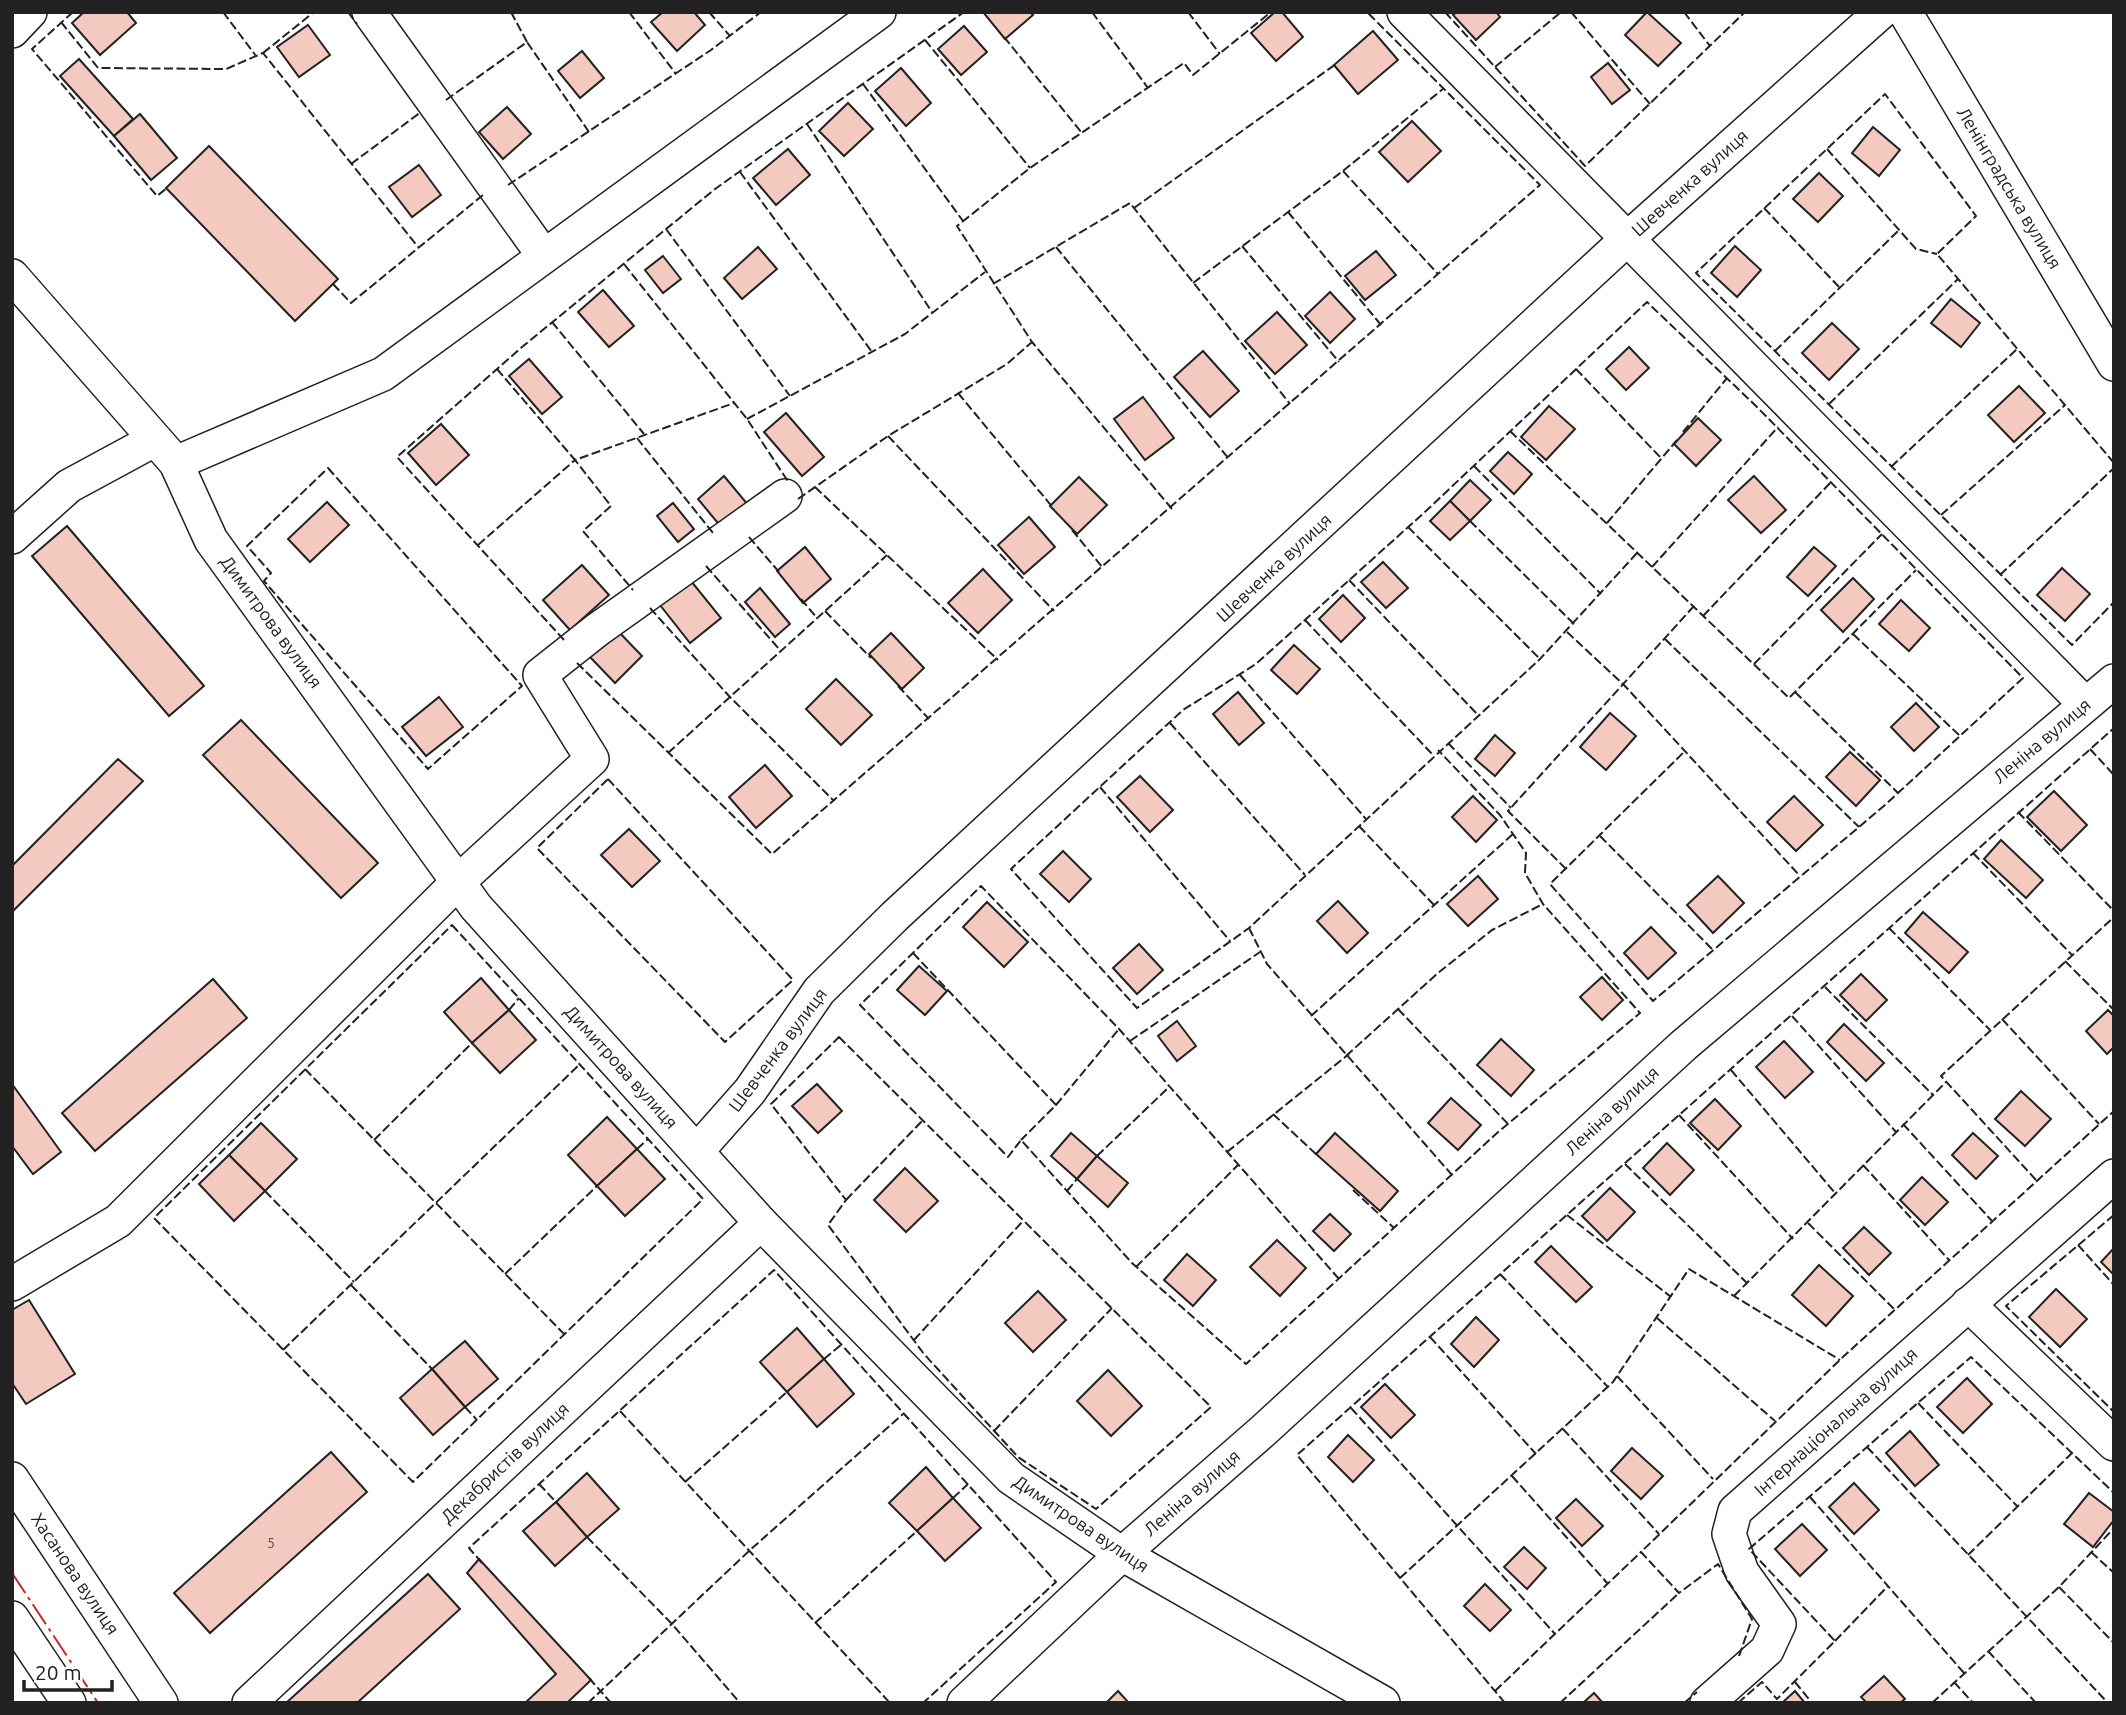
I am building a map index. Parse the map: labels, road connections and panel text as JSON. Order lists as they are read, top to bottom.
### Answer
{
  "streets": {
    "street": [
      "Шевченка вулиця",
      "Ленінградська вулиця",
      "Димитрова вулиця",
      "Леніна вулиця",
      "Інтернаціональна вулиця",
      "Декабристів вулиця",
      "Хасанова вулиця"
    ]
  },
  "crossings": [
    ["Шевченка вулиця", "Димитрова вулиця"],
    ["Димитрова вулиця", "Леніна вулиця"],
    ["Димитрова вулиця", "Декабристів вулиця"]
  ],
  "house_numbers": ["5"],
  "scale_bar": "20 m"
}
